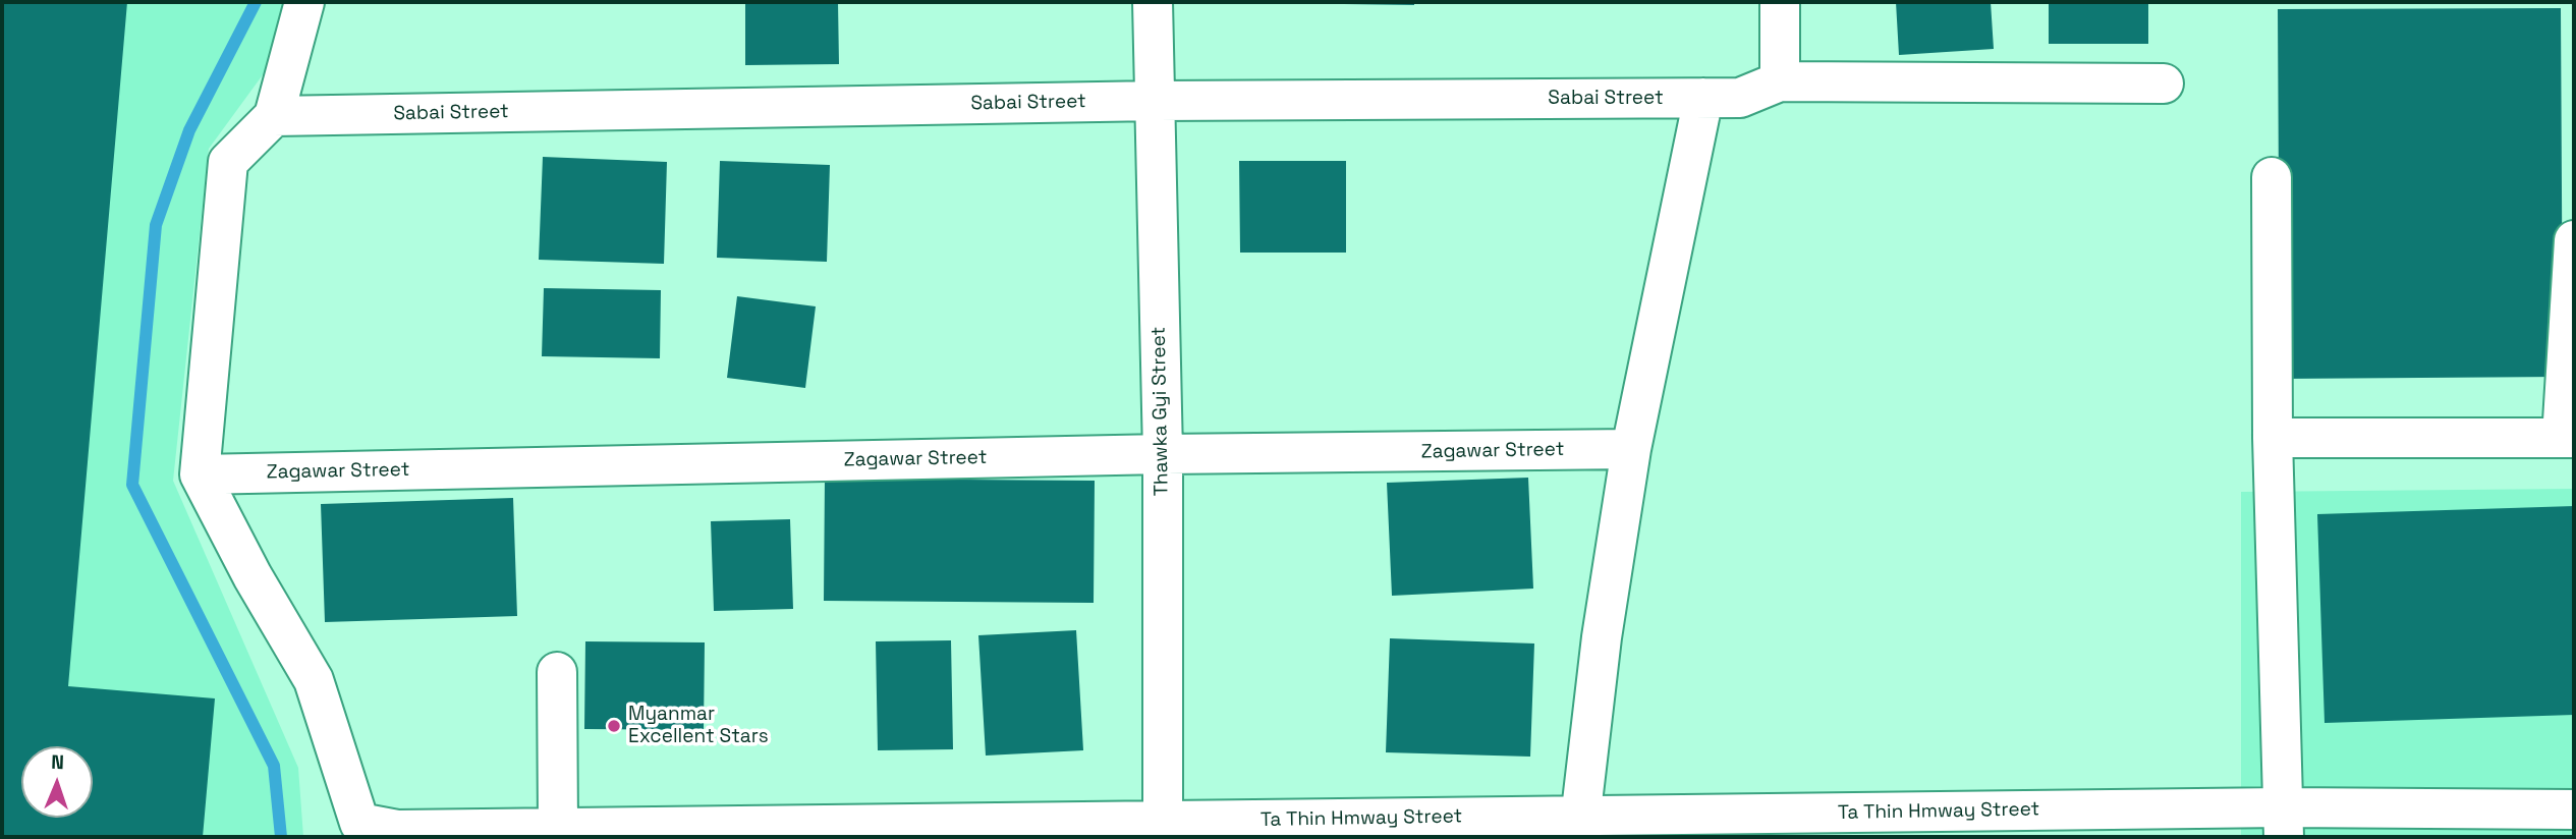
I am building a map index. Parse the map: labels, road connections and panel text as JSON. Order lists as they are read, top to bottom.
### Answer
{
  "streets": {
    "street": [
      "Sabai Street",
      "Thawka Gyi Street",
      "Zagawar Street",
      "Ta Thin Hmway Street"
    ]
  },
  "crossings": [
    ["Sabai Street", "Thawka Gyi Street"],
    ["Thawka Gyi Street", "Zagawar Street"],
    ["Thawka Gyi Street", "Ta Thin Hmway Street"],
    ["Zagawar Street", "Ta Thin Hmway Street"]
  ],
  "places": ["Myanmar Excellent Stars"],
  "north": "top"
}
